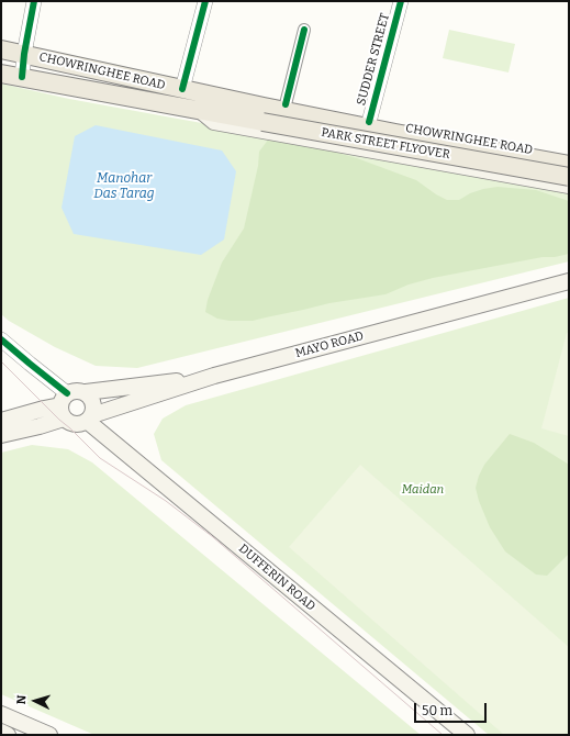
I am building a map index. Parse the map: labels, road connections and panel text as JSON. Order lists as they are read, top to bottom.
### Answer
{
  "streets": {
    "main road": [
      "CHOWRINGHEE ROAD",
      "PARK STREET FLYOVER",
      "MAYO ROAD",
      "DUFFERIN ROAD"
    ],
    "street": ["SUDDER STREET"]
  },
  "crossings": [
    ["SUDDER STREET", "CHOWRINGHEE ROAD"],
    ["CHOWRINGHEE ROAD", "PARK STREET FLYOVER"],
    ["MAYO ROAD", "DUFFERIN ROAD"]
  ],
  "water": ["Manohar Das Tarag"],
  "parks": ["Maidan"],
  "scale_bar": "50 m",
  "north": "left"
}
